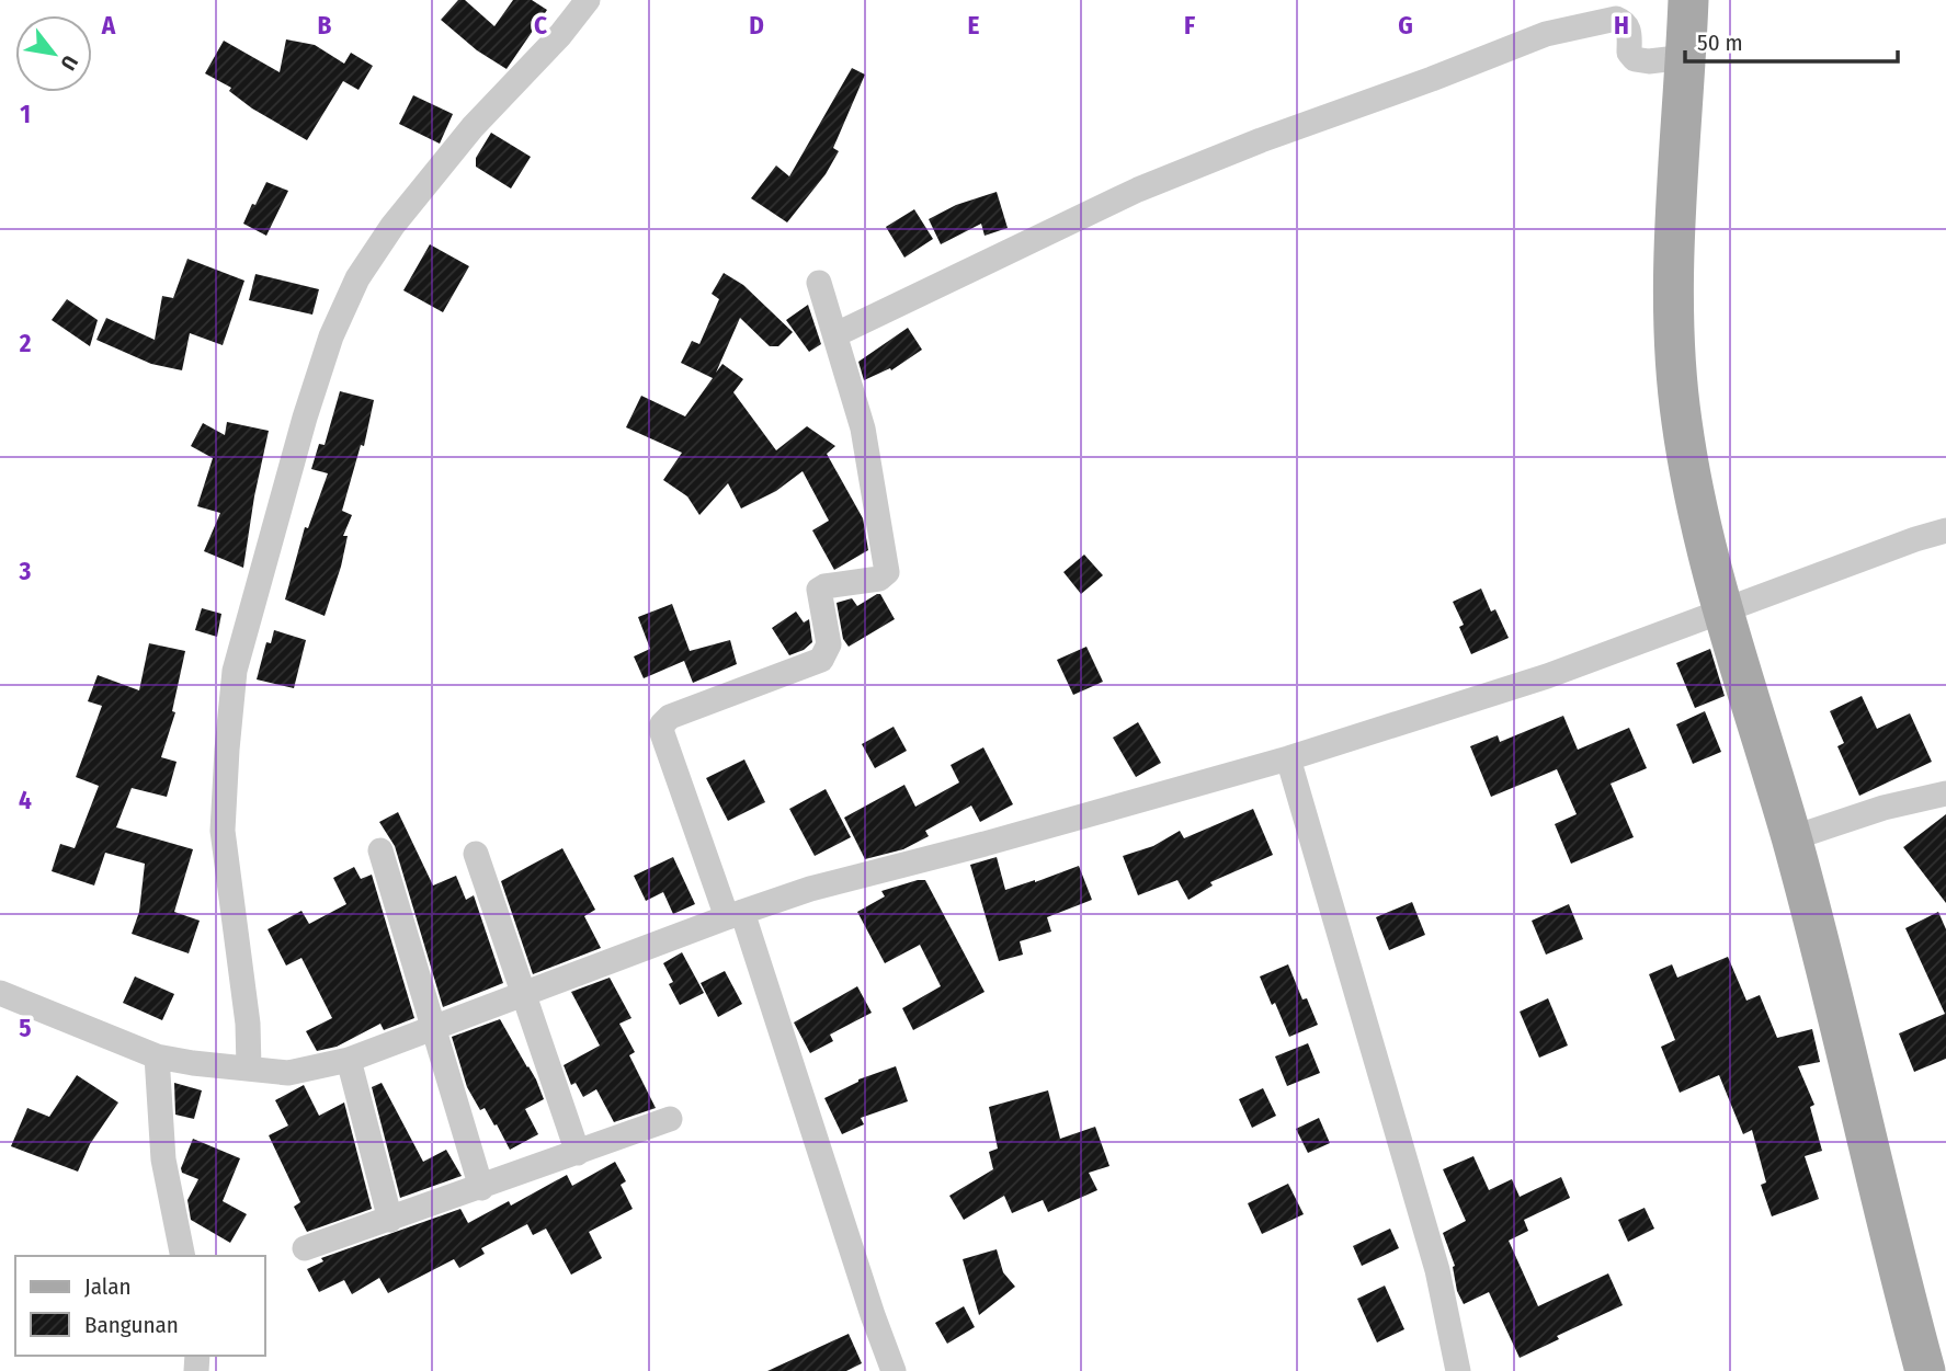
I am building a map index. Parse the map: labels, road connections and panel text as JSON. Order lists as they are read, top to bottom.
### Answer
{
  "legend": ["Jalan", "Bangunan"],
  "scale_bar": "50 m",
  "north": "bottom right",
  "grid": {
    "columns": [
      "A",
      "B",
      "C",
      "D",
      "E",
      "F",
      "G",
      "H"
    ],
    "rows": [
      "1",
      "2",
      "3",
      "4",
      "5"
    ]
  }
}
